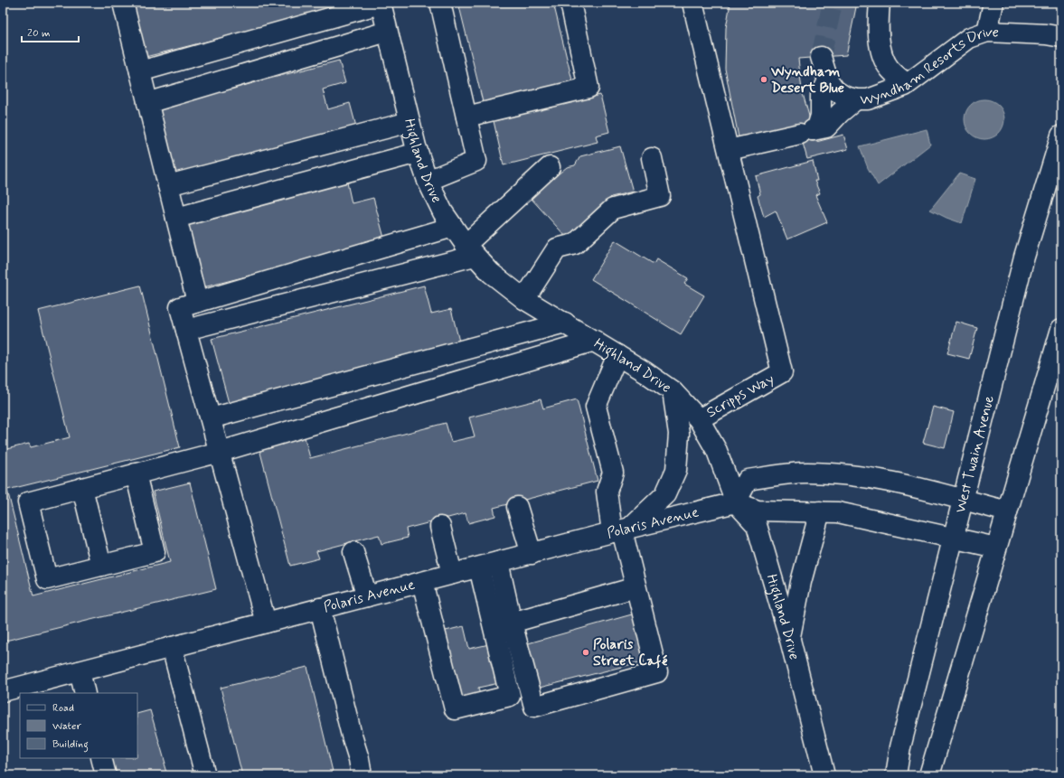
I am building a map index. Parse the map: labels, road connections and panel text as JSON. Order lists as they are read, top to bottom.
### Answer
{
  "streets": {
    "street": [
      "Wyndham Resorts Drive",
      "Highland Drive",
      "Scripps Way",
      "West Twain Avenue",
      "Polaris Avenue"
    ]
  },
  "crossings": [
    ["Highland Drive", "Scripps Way"],
    ["Highland Drive", "Polaris Avenue"]
  ],
  "places": ["Wyndham Desert Blue", "Polaris Street Café"],
  "legend": ["Road", "Water", "Building"],
  "scale_bar": "20 m"
}
